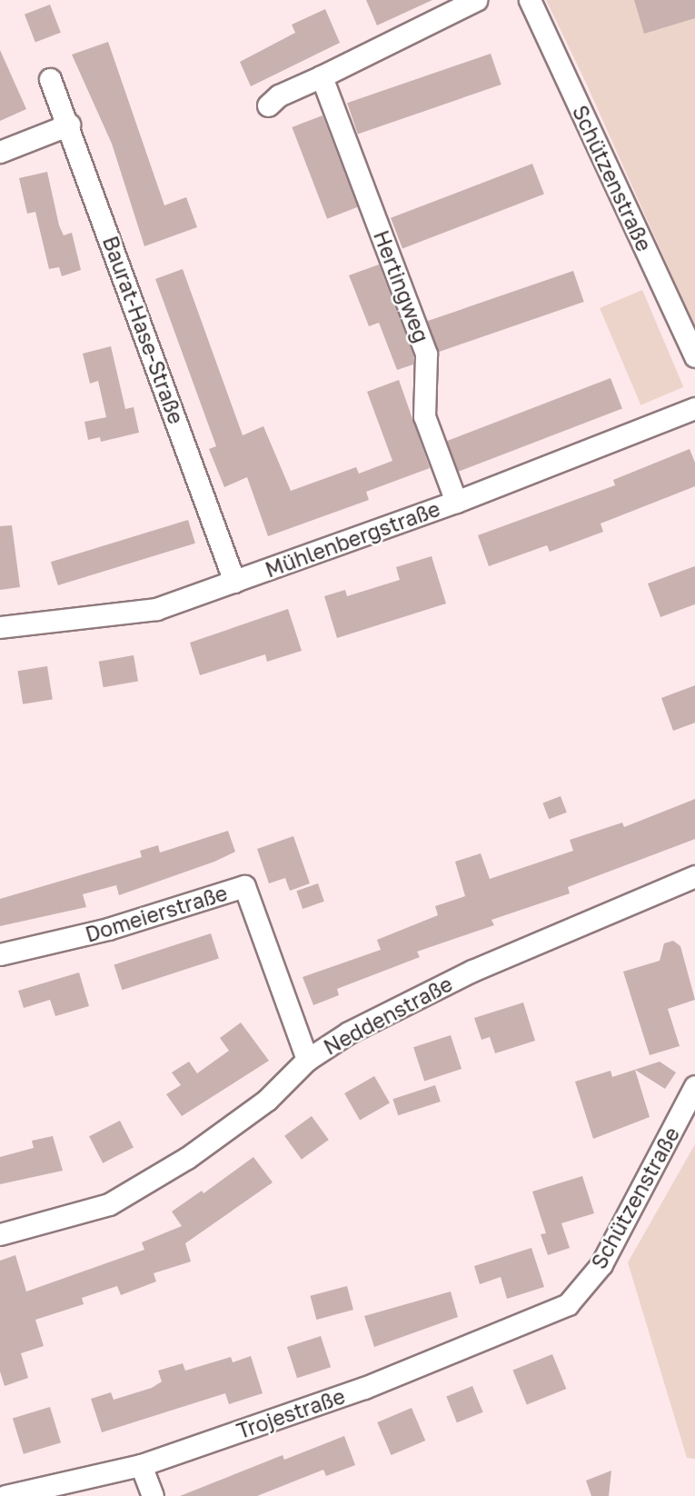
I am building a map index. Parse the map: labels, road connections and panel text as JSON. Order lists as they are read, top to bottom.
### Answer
{
  "streets": {
    "street": [
      "Schützenstraße",
      "Hertingweg",
      "Baurat-Hase-Straße",
      "Mühlenbergstraße",
      "Domeierstraße",
      "Neddenstraße",
      "Trojestraße"
    ]
  },
  "crossings": [
    ["Schützenstraße", "Trojestraße"],
    ["Hertingweg", "Mühlenbergstraße"],
    ["Baurat-Hase-Straße", "Mühlenbergstraße"],
    ["Domeierstraße", "Neddenstraße"]
  ]
}
